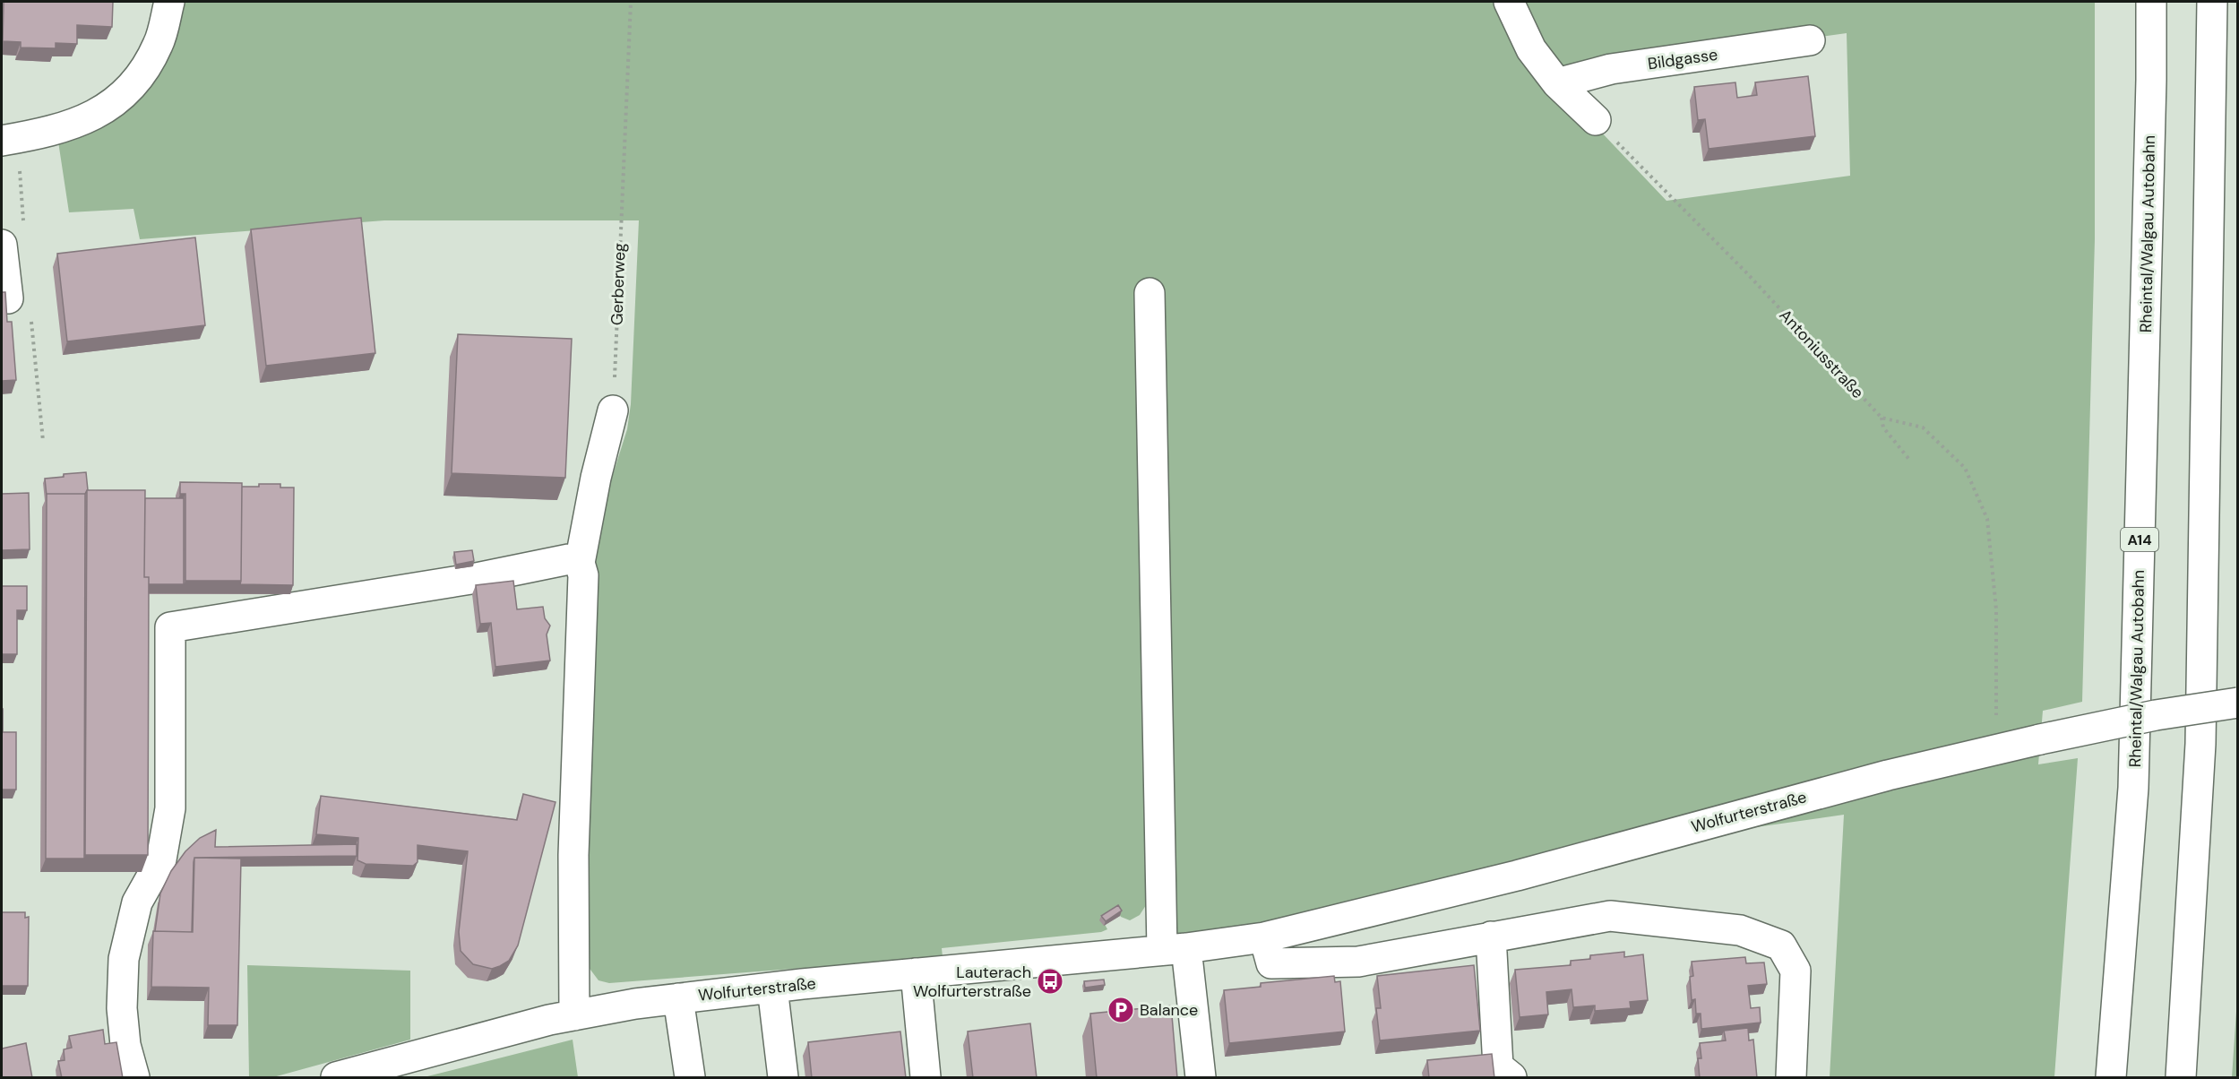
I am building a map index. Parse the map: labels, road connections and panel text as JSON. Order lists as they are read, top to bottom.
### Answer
{
  "streets": {
    "main road": [
      "Bildgasse",
      "Rheintal/Walgau Autobahn",
      "A14",
      "Wolfurterstraße"
    ],
    "path": ["Gerberweg", "Antoniusstraße"]
  },
  "places": {
    "bus stop": ["Lauterach Wolfurterstraße"],
    "parking": ["Balance"]
  }
}
